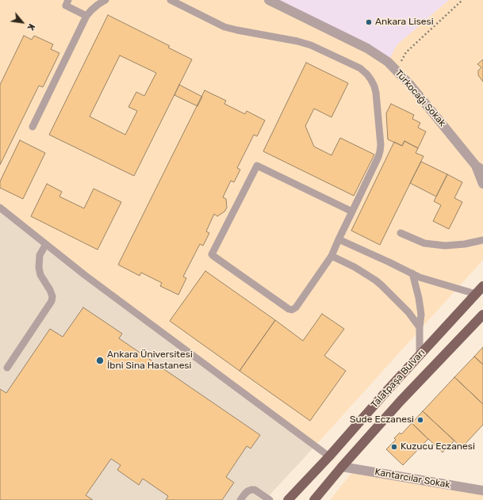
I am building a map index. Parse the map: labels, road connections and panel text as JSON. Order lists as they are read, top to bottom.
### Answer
{
  "streets": {
    "main road": ["Talatpaşa Bulvarı"],
    "street": ["Türkocağı Sokak", "Kantarcılar Sokak"]
  },
  "crossings": [
    ["Talatpaşa Bulvarı", "Kantarcılar Sokak"]
  ],
  "places": [
    "Ankara Lisesi",
    "Ankara Üniversitesi İbni Sina Hastanesi",
    "Sude Eczanesi",
    "Kuzucu Eczanesi"
  ],
  "north": "bottom right"
}
